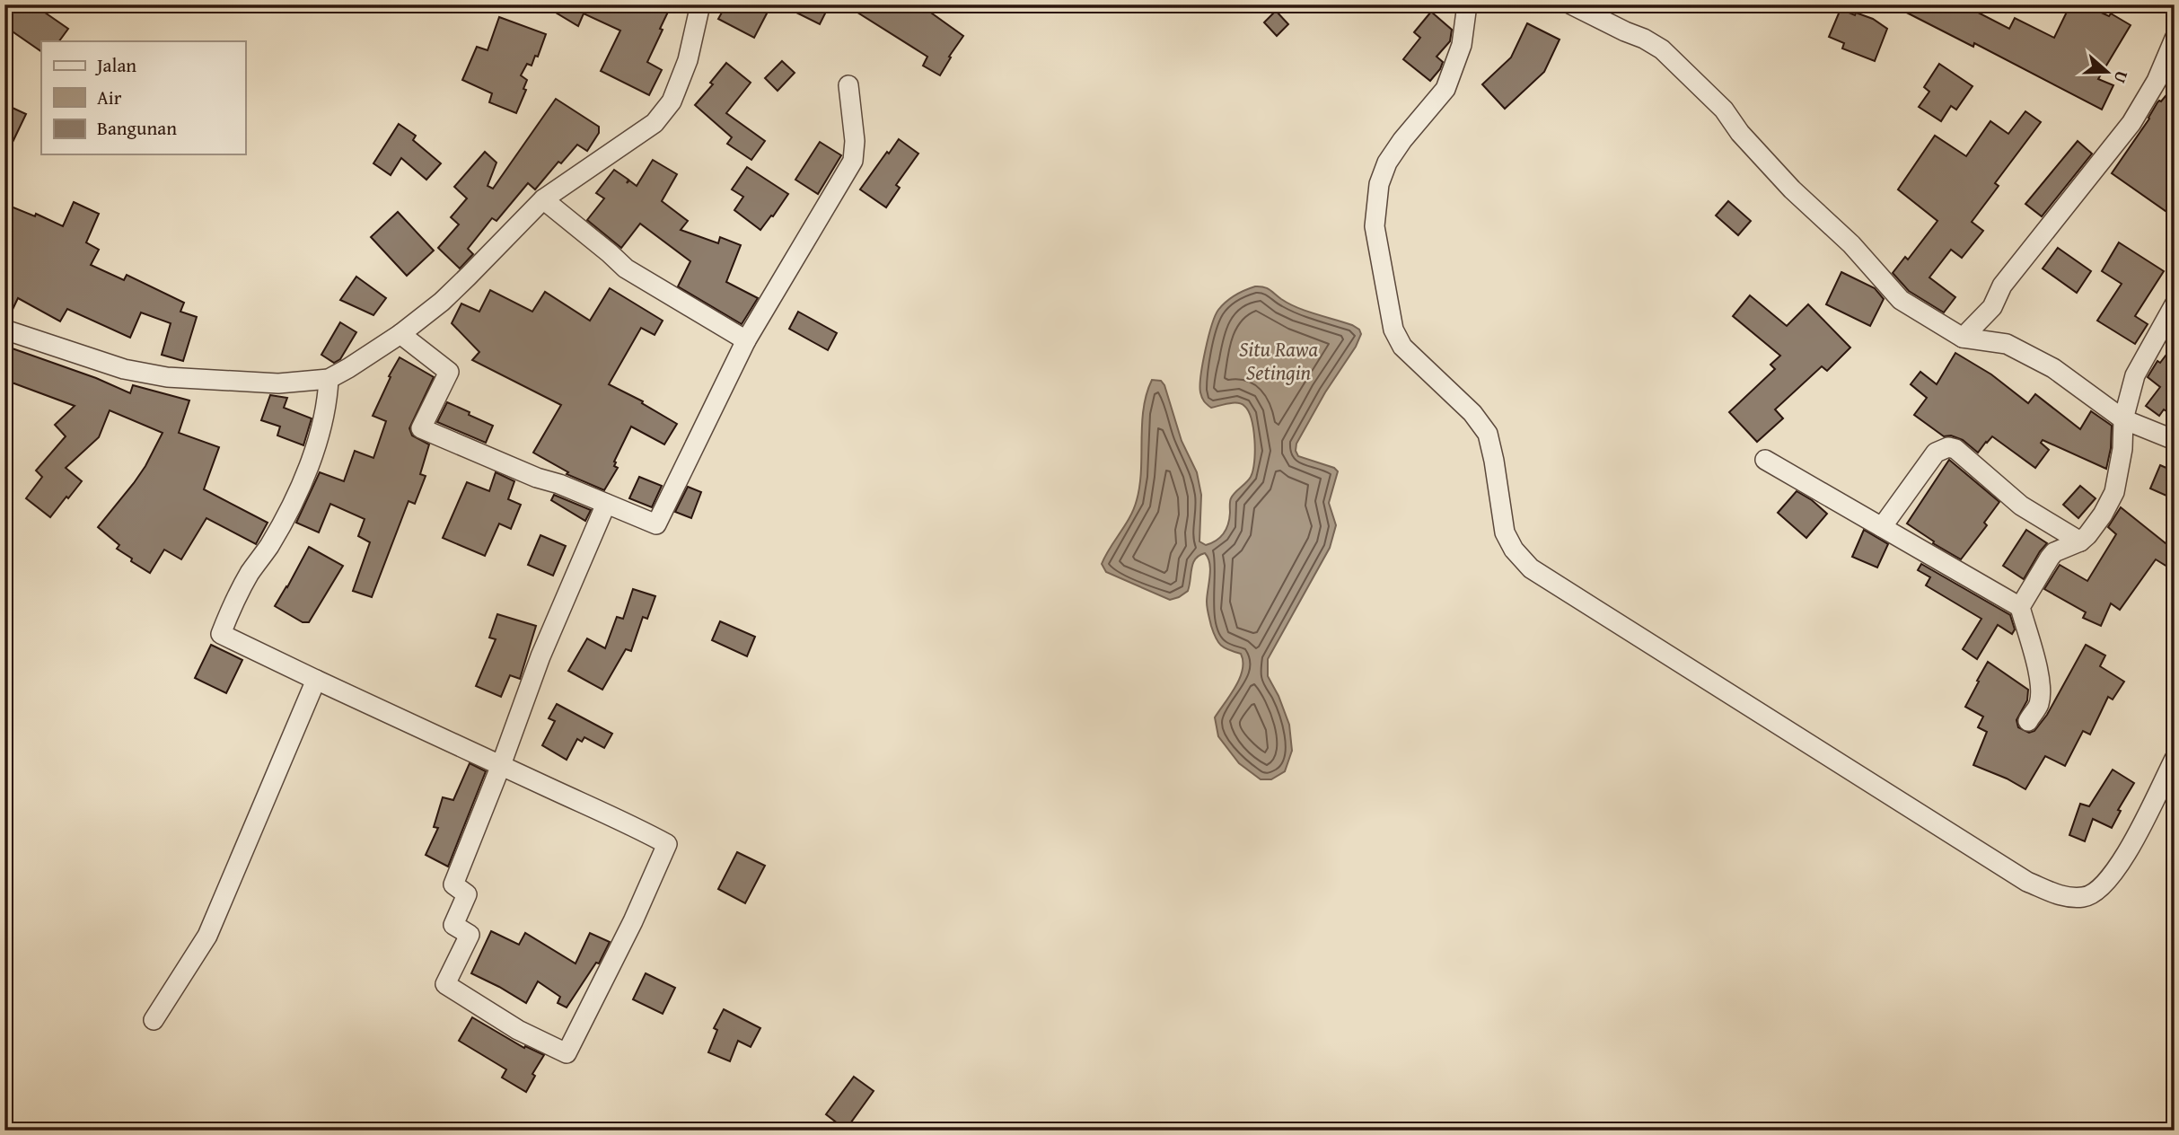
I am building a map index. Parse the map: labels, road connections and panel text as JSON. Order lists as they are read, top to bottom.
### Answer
{
  "water": ["Situ Rawa Setingin"],
  "legend": ["Jalan", "Air", "Bangunan"],
  "north": "right"
}
